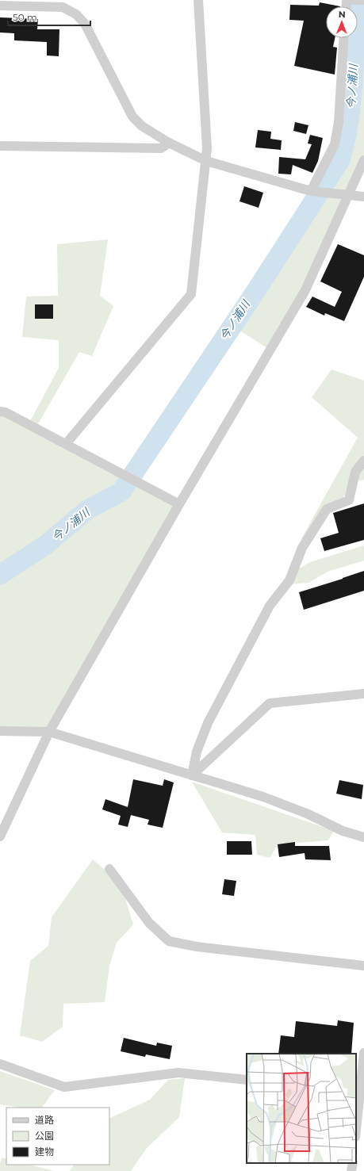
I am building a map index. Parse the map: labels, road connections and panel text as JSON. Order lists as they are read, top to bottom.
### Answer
{
  "water": ["今ノ浦川"],
  "legend": ["道路", "公園", "建物"],
  "scale_bar": "50 m",
  "north": "top"
}
